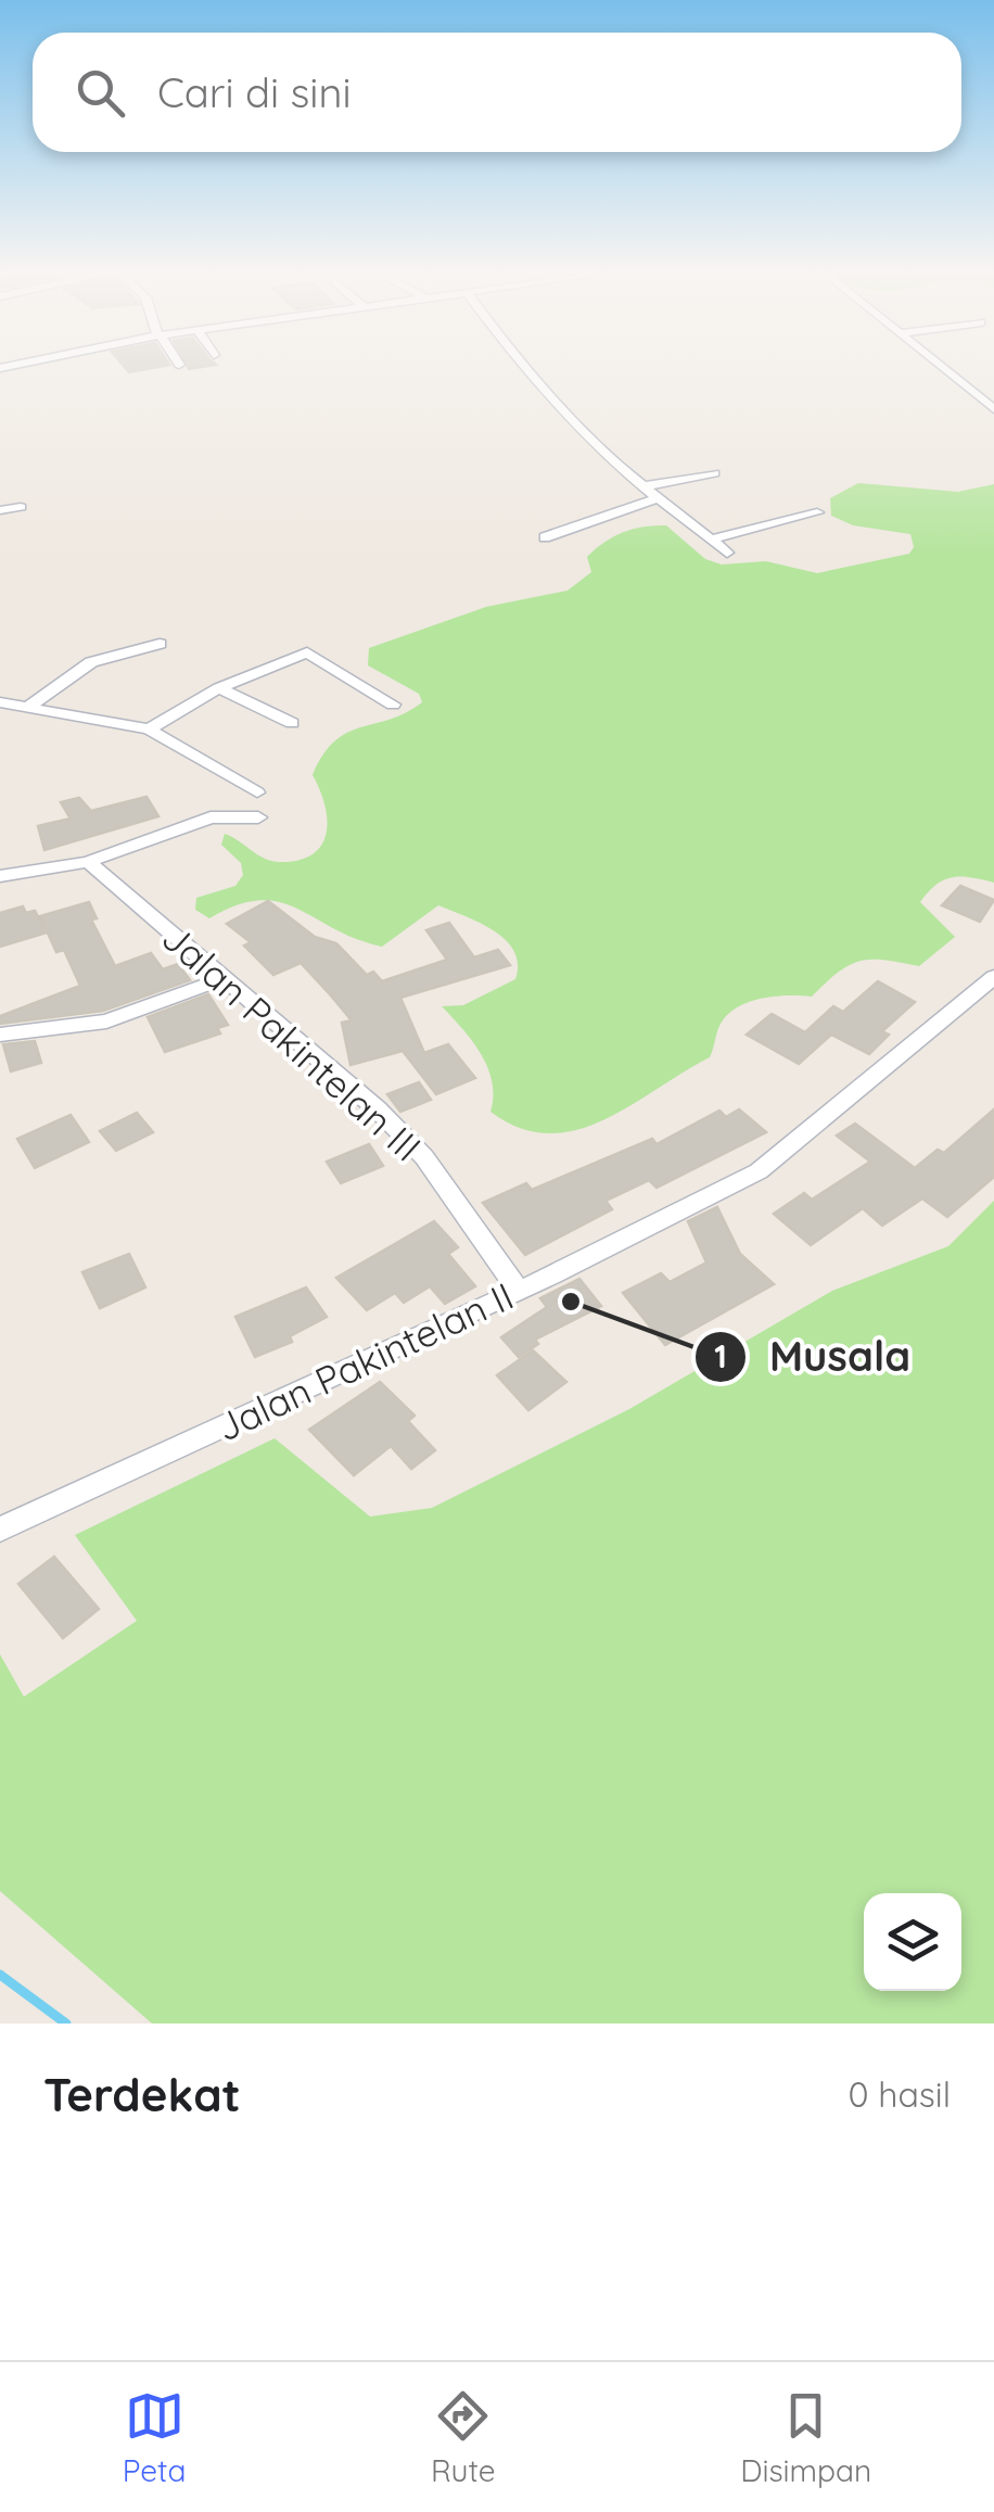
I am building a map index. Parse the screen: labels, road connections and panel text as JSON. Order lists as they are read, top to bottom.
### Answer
{
  "streets": {
    "street": ["Jalan Pakintelan III", "Jalan Pakintelan II"]
  },
  "crossings": [
    ["Jalan Pakintelan III", "Jalan Pakintelan II"]
  ],
  "places": ["Musala"],
  "page": {
    "search": "Cari di sini",
    "heading": ["Terdekat", "0 hasil"],
    "nav": ["Peta", "Rute", "Disimpan"]
  }
}
